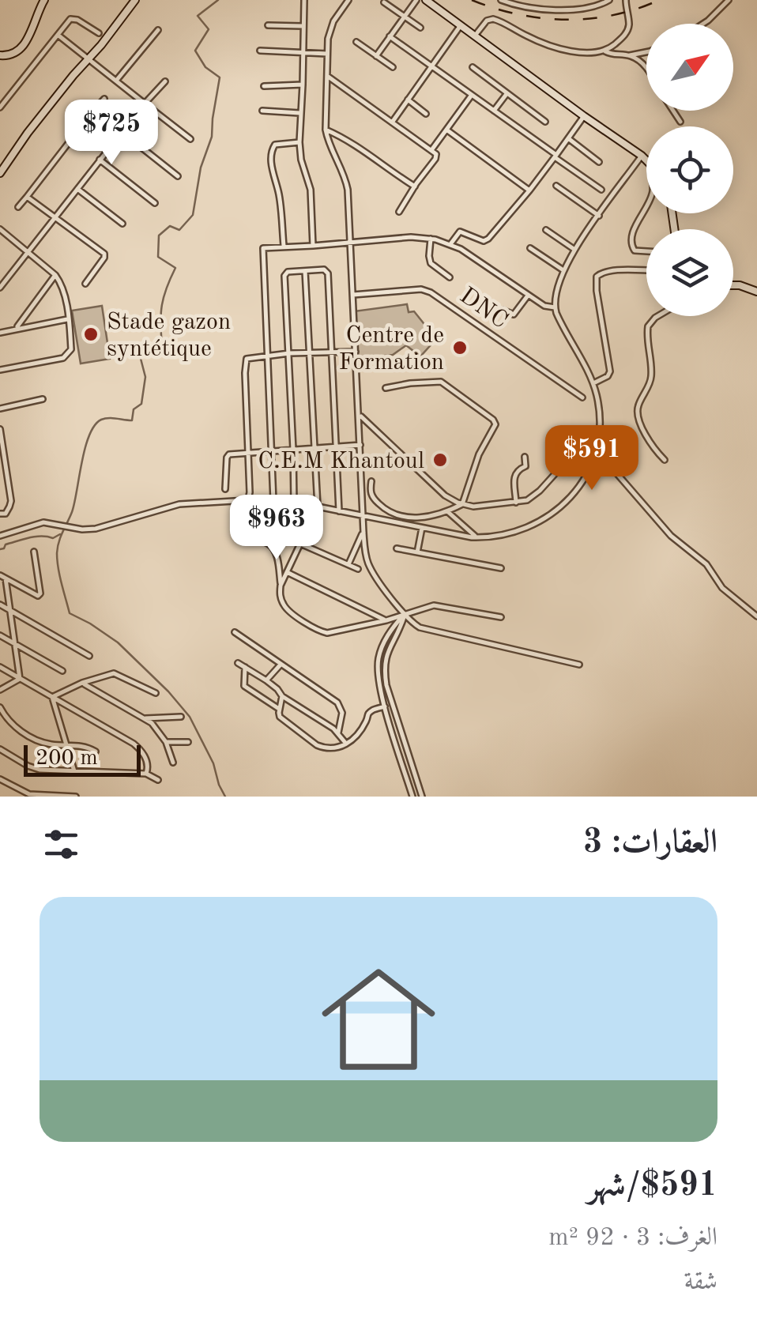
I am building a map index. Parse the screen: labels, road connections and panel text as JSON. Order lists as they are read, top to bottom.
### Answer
{
  "streets": {
    "street": ["DNC"]
  },
  "places": ["Stade gazon syntétique", "Centre de Formation", "C.E.M Khantoul"],
  "scale_bar": "200 m",
  "north": "top right",
  "page": {
    "price": ["$725", "$591", "$963"],
    "scale": "200 m",
    "heading": "العقارات: 3",
    "list": [
      {
        "name": "$591/شهر",
        "note": "الغرف: 3 · 92 m² · شقة"
      }
    ]
  }
}
